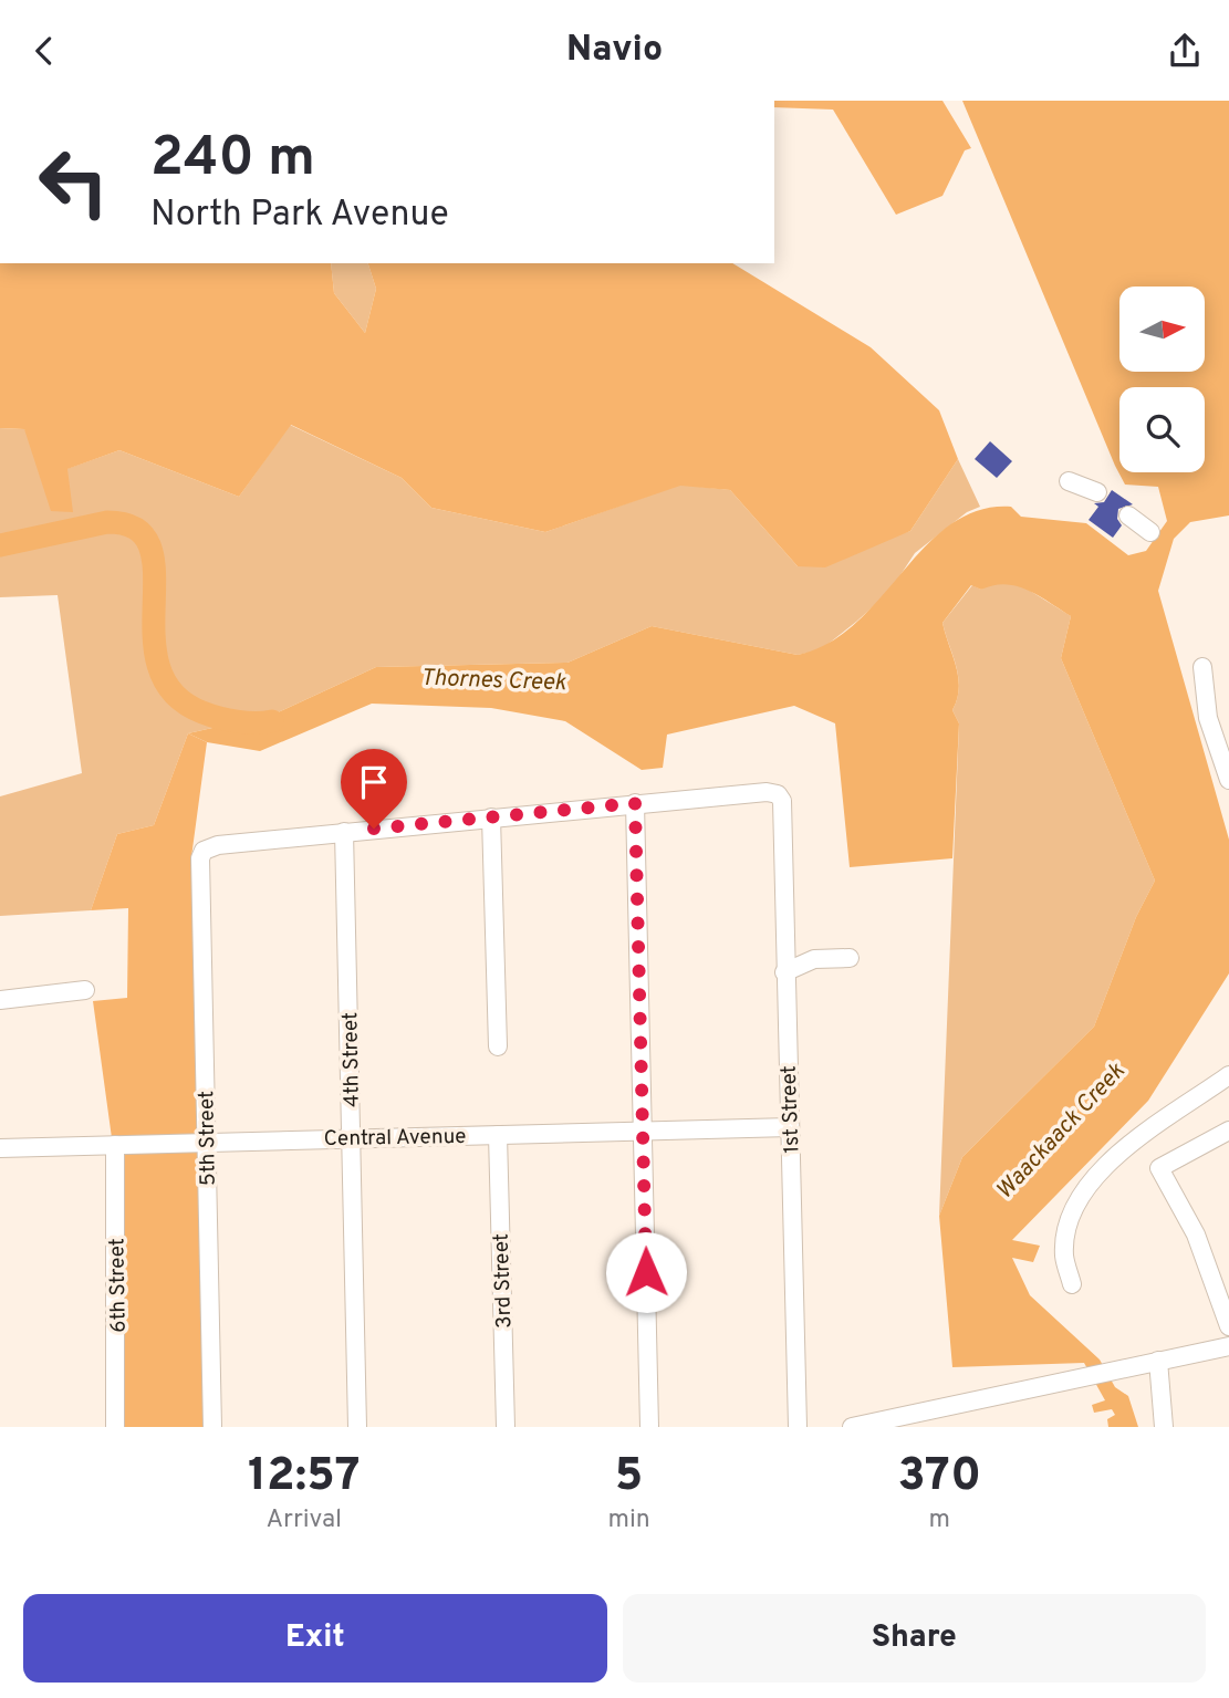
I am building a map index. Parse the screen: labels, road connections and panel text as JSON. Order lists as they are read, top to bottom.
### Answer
{
  "streets": {
    "street": [
      "4th Street",
      "1st Street",
      "Central Avenue",
      "5th Street",
      "3rd Street",
      "6th Street"
    ]
  },
  "crossings": [
    ["4th Street", "Central Avenue"],
    ["4th Street", "5th Street"],
    ["1st Street", "Central Avenue"],
    ["Central Avenue", "5th Street"],
    ["Central Avenue", "3rd Street"],
    ["Central Avenue", "6th Street"]
  ],
  "water": ["Thornes Creek", "Waackaack Creek"],
  "north": "right",
  "page": {
    "header": "Navio",
    "turn": ["240 m", "North Park Avenue"],
    "eta": [
      "12:57",
      "Arrival",
      "5",
      "min",
      "370",
      "m"
    ],
    "buttons": ["Exit", "Share"]
  }
}
